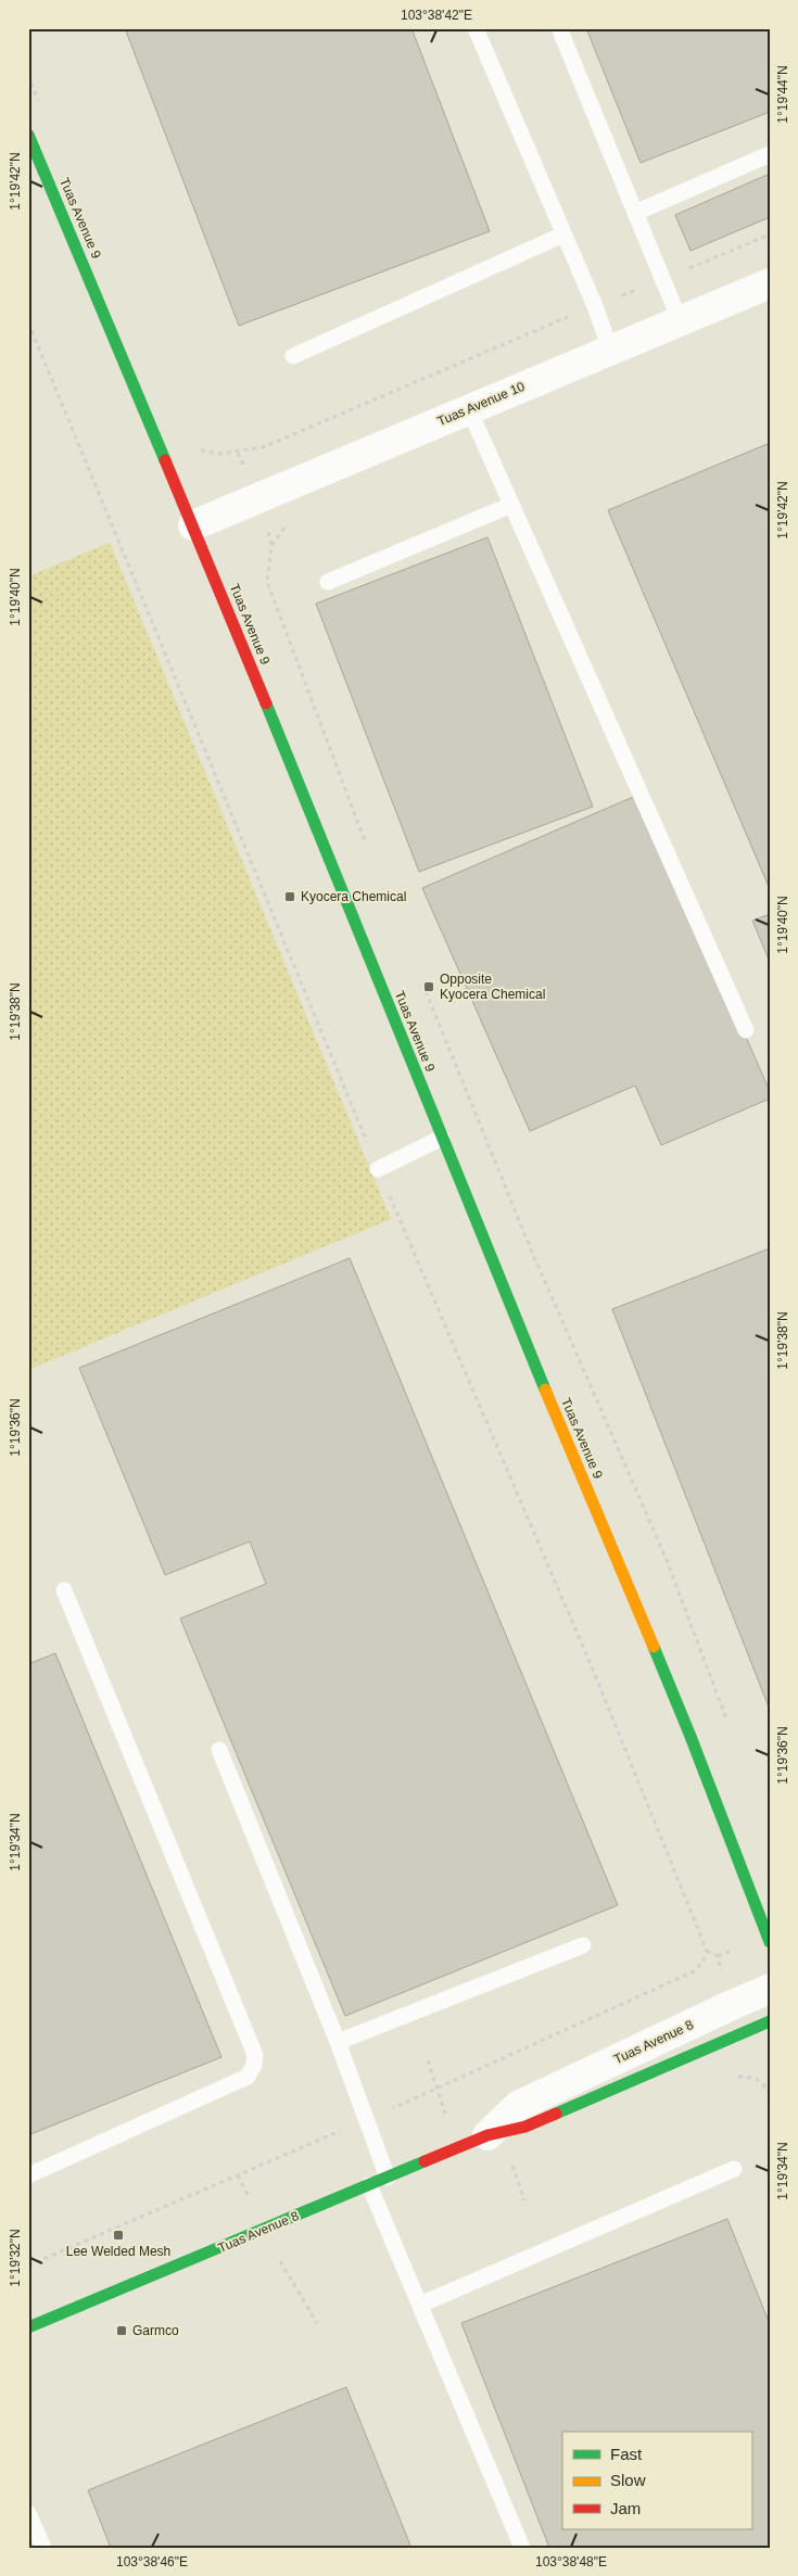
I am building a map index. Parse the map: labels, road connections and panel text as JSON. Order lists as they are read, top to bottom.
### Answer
{
  "streets": {
    "street": ["Tuas Avenue 9", "Tuas Avenue 10", "Tuas Avenue 8"]
  },
  "crossings": [
    ["Tuas Avenue 9", "Tuas Avenue 10"]
  ],
  "places": {
    "transit": [
      "Kyocera Chemical",
      "Opposite Kyocera Chemical",
      "Lee Welded Mesh",
      "Garmco"
    ]
  },
  "legend": ["Fast", "Slow", "Jam"],
  "coordinates": [
    "103°38'42\"E",
    "1°19'44\"N",
    "1°19'42\"N",
    "1°19'40\"N",
    "1°19'38\"N",
    "1°19'36\"N",
    "1°19'34\"N",
    "1°19'32\"N",
    "103°38'46\"E",
    "103°38'48\"E"
  ]
}
